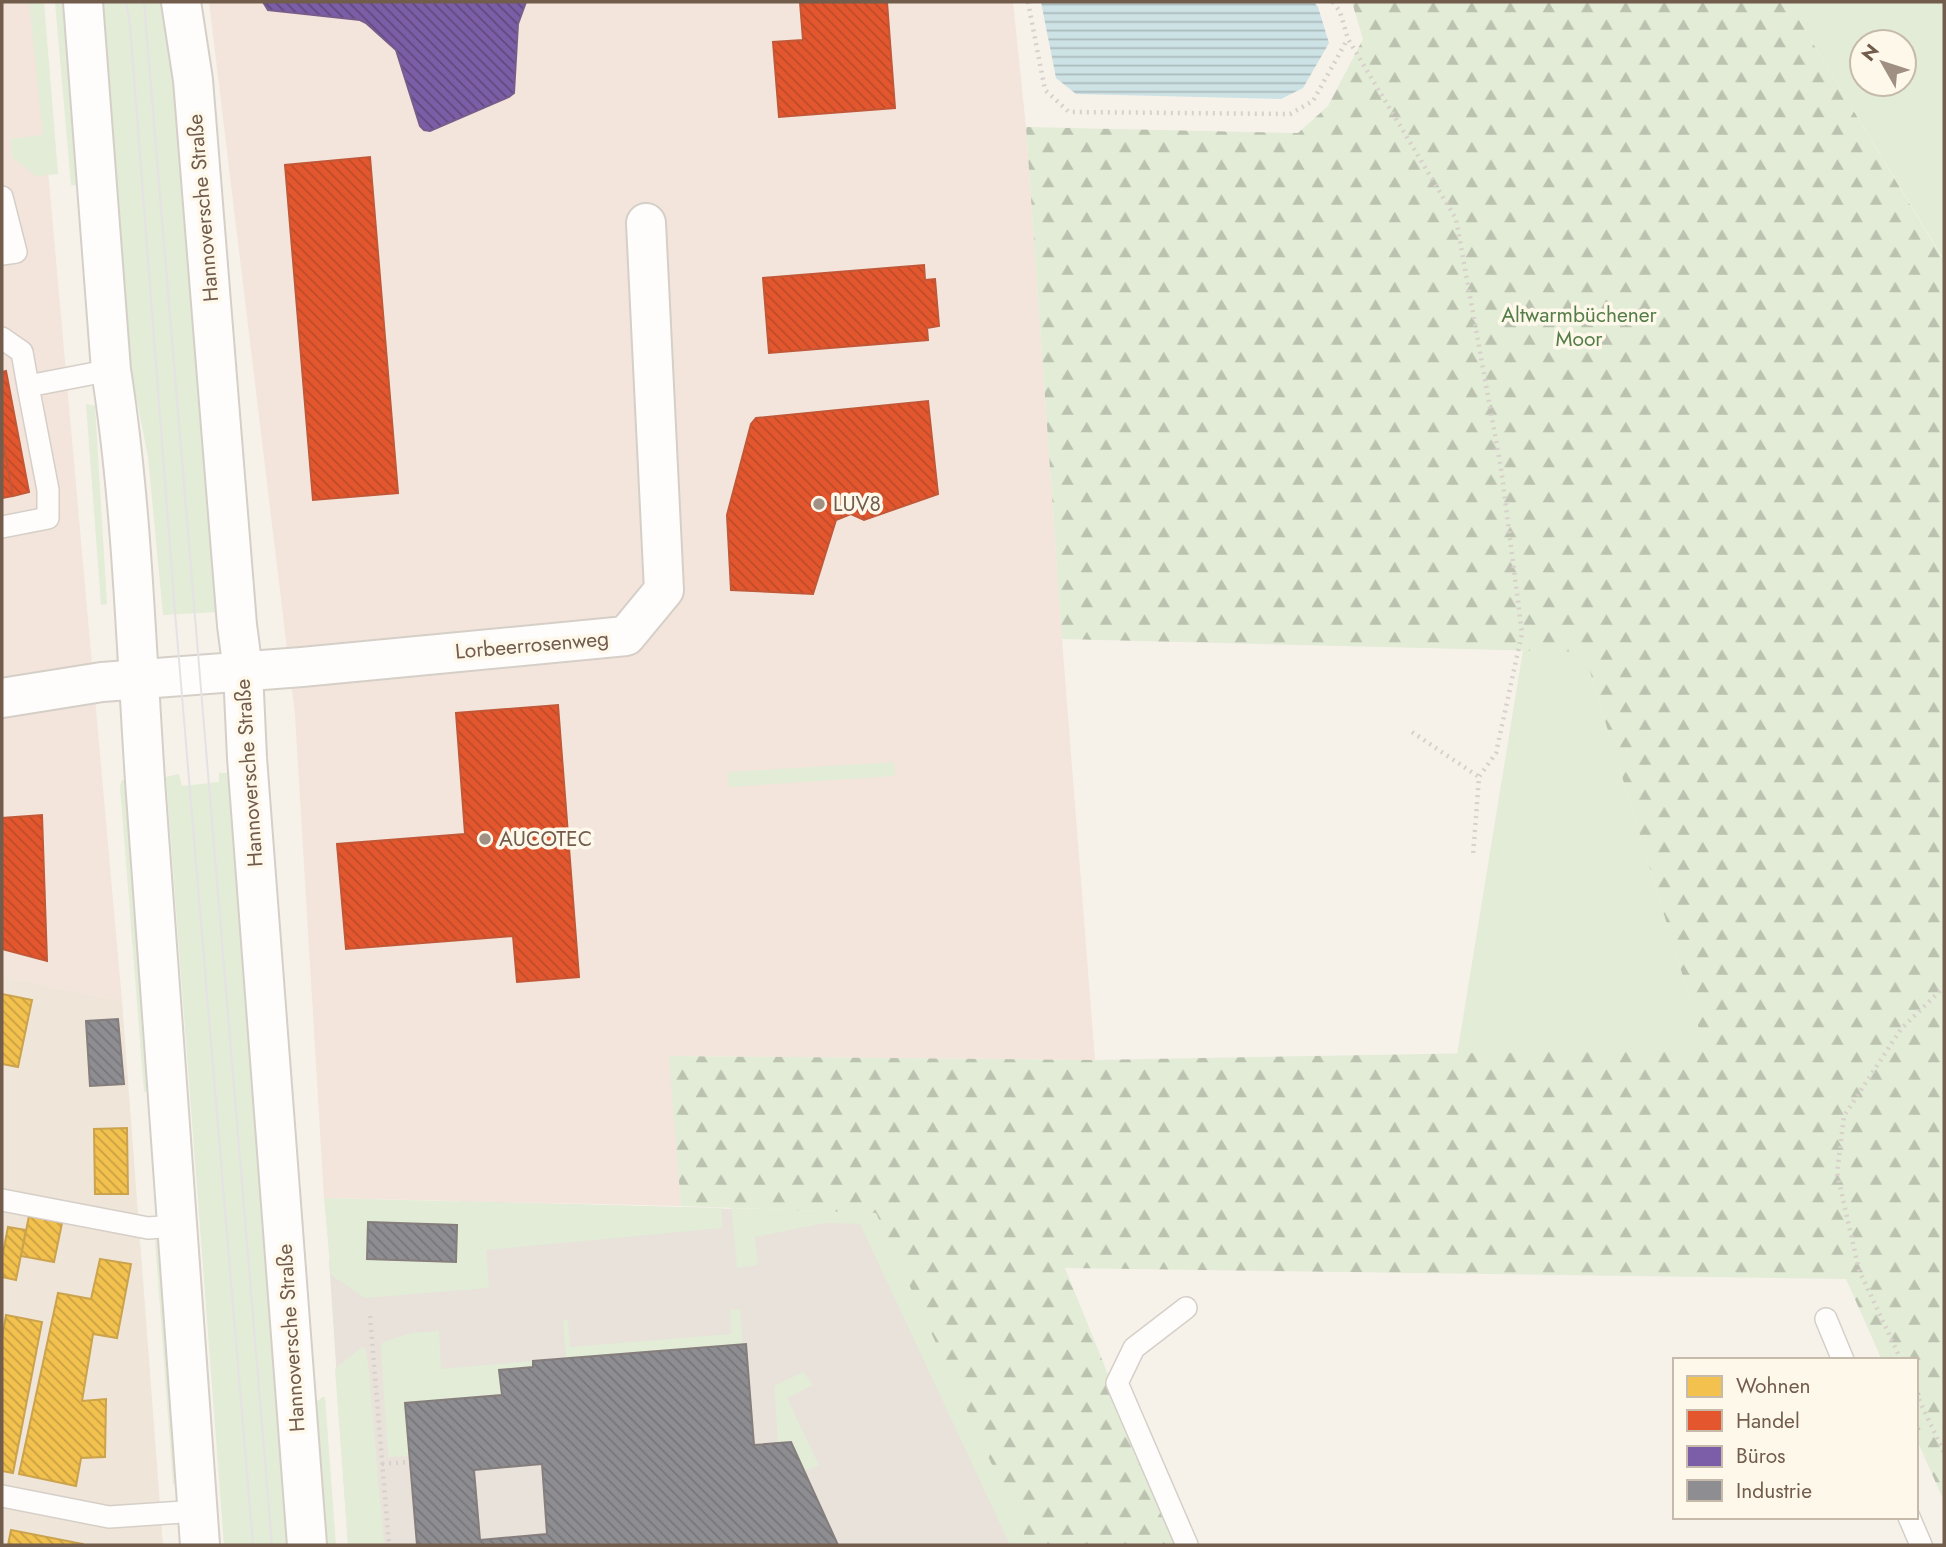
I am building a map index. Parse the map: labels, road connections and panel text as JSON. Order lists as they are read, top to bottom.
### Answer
{
  "streets": {
    "main road": ["Hannoversche Straße", "Lorbeerrosenweg"]
  },
  "crossings": [
    ["Hannoversche Straße", "Lorbeerrosenweg"]
  ],
  "parks": ["Altwarmbüchener Moor"],
  "places": ["LUV8", "AUCOTEC"],
  "legend": [
    "Wohnen",
    "Handel",
    "Büros",
    "Industrie"
  ],
  "north": "top left"
}
